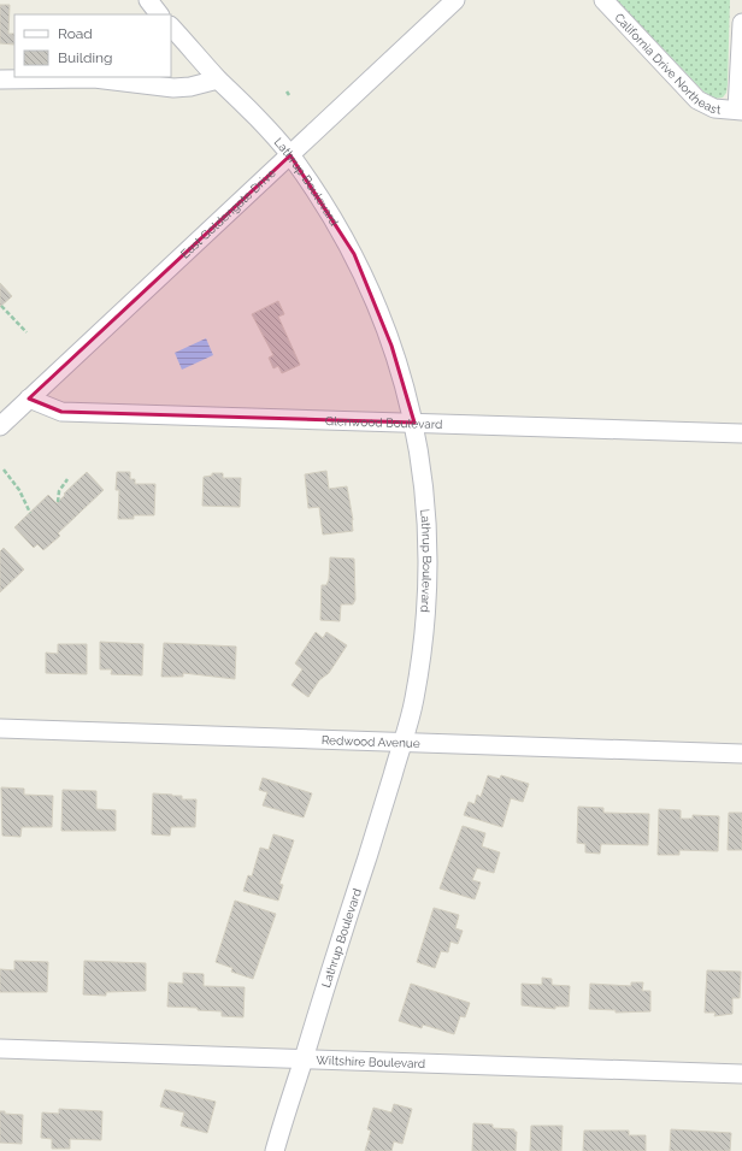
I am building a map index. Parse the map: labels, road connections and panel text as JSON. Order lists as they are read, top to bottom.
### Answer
{
  "streets": {
    "street": [
      "California Drive Northeast",
      "Lathrup Boulevard",
      "East Goldengate Drive",
      "Glenwood Boulevard",
      "Redwood Avenue",
      "Wiltshire Boulevard"
    ]
  },
  "crossings": [
    ["Lathrup Boulevard", "East Goldengate Drive"],
    ["Lathrup Boulevard", "Glenwood Boulevard"],
    ["Lathrup Boulevard", "Redwood Avenue"],
    ["Lathrup Boulevard", "Wiltshire Boulevard"],
    ["East Goldengate Drive", "Glenwood Boulevard"]
  ],
  "legend": ["Road", "Building"]
}
